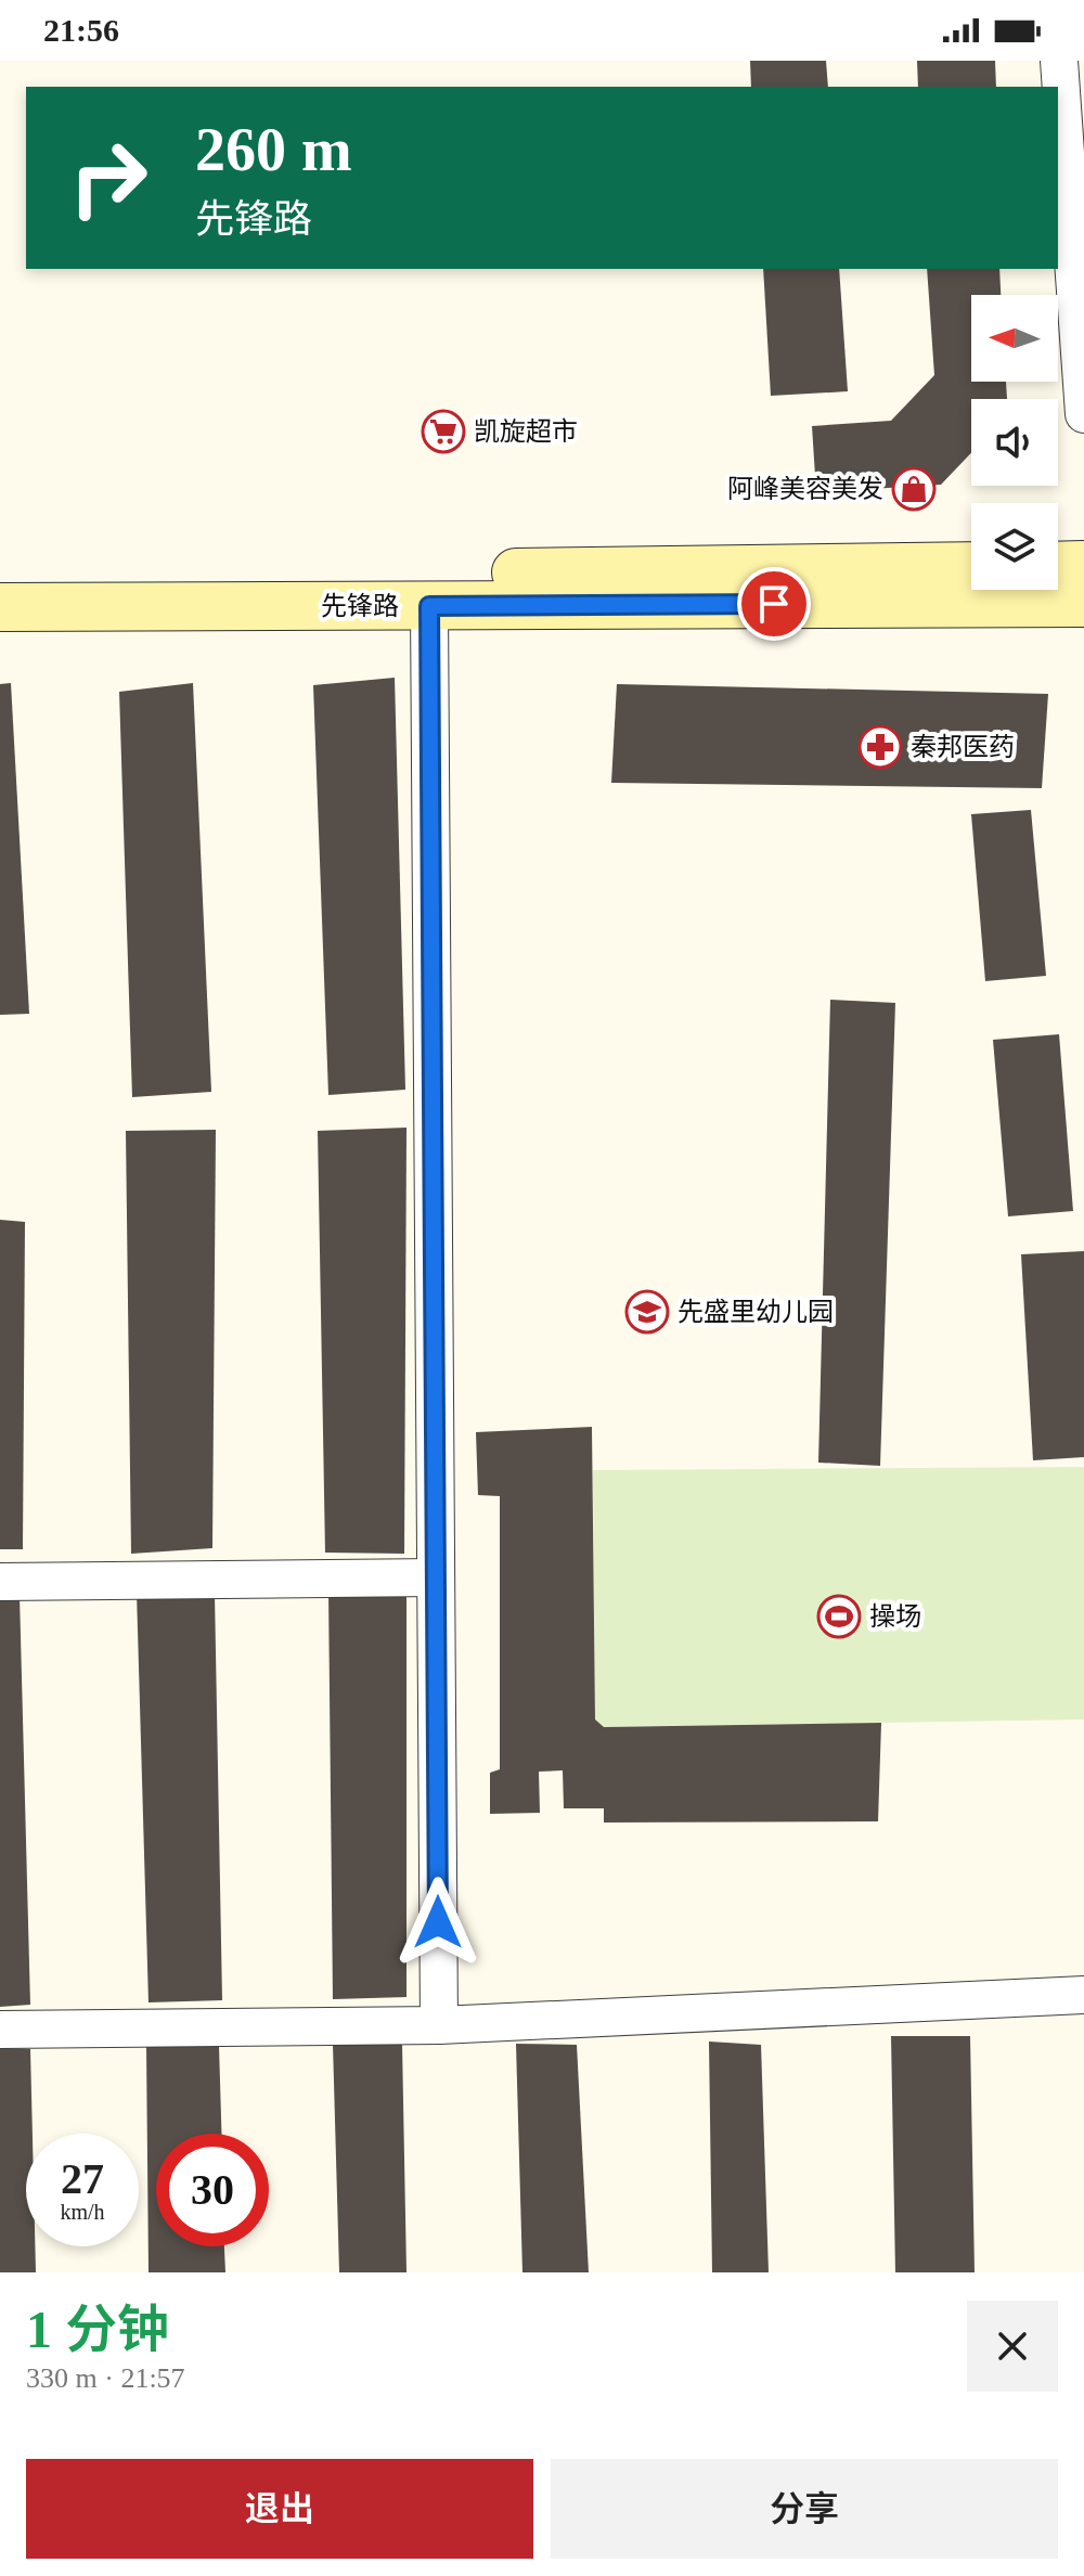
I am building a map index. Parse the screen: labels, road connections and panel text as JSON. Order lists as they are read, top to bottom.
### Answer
{
  "streets": {
    "street": ["先锋路"]
  },
  "places": {
    "supermarket": ["凯旋超市"],
    "shop": ["阿峰美容美发"],
    "pharmacy": ["秦邦医药"],
    "school or university": ["先盛里幼儿园"],
    "sports": ["操场"]
  },
  "north": "left",
  "page": {
    "status": "21:56",
    "turn": ["260 m", "先锋路"],
    "speed": "27 km/h",
    "limit": "30",
    "heading": ["1 分钟", "330 m · 21:57"],
    "buttons": ["退出", "分享"]
  }
}
